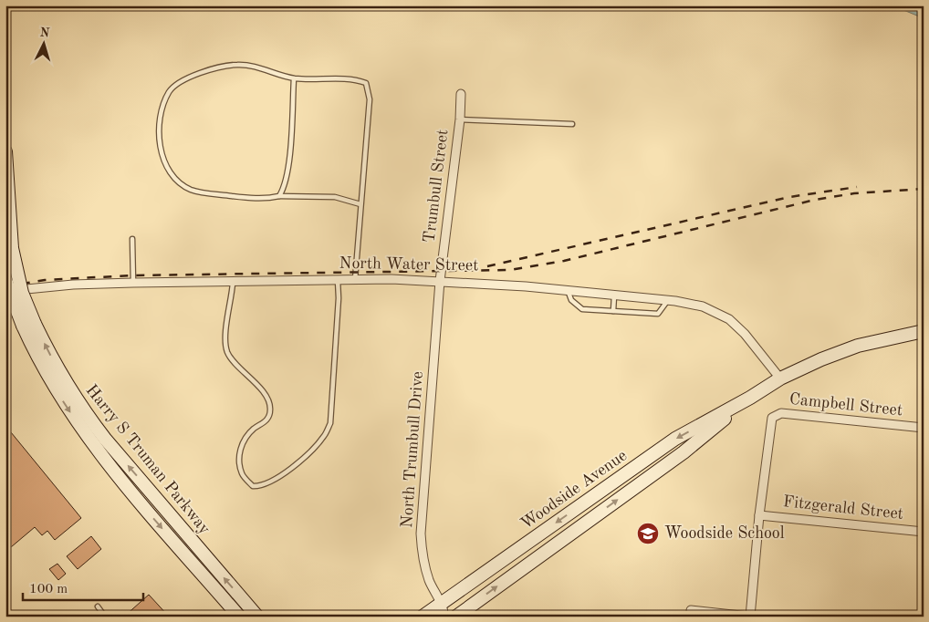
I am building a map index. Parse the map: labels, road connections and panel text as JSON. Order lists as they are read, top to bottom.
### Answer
{
  "streets": {
    "main road": ["Harry S Truman Parkway", "Woodside Avenue"],
    "street": [
      "Trumbull Street",
      "North Water Street",
      "Campbell Street",
      "North Trumbull Drive",
      "Fitzgerald Street"
    ]
  },
  "crossings": [
    ["Trumbull Street", "North Water Street"],
    ["Trumbull Street", "North Trumbull Drive"],
    ["North Water Street", "North Trumbull Drive"],
    ["North Water Street", "Woodside Avenue"],
    ["Campbell Street", "Fitzgerald Street"],
    ["North Trumbull Drive", "Woodside Avenue"]
  ],
  "places": {
    "school or university": ["Woodside School"]
  },
  "scale_bar": "100 m",
  "north": "top"
}
